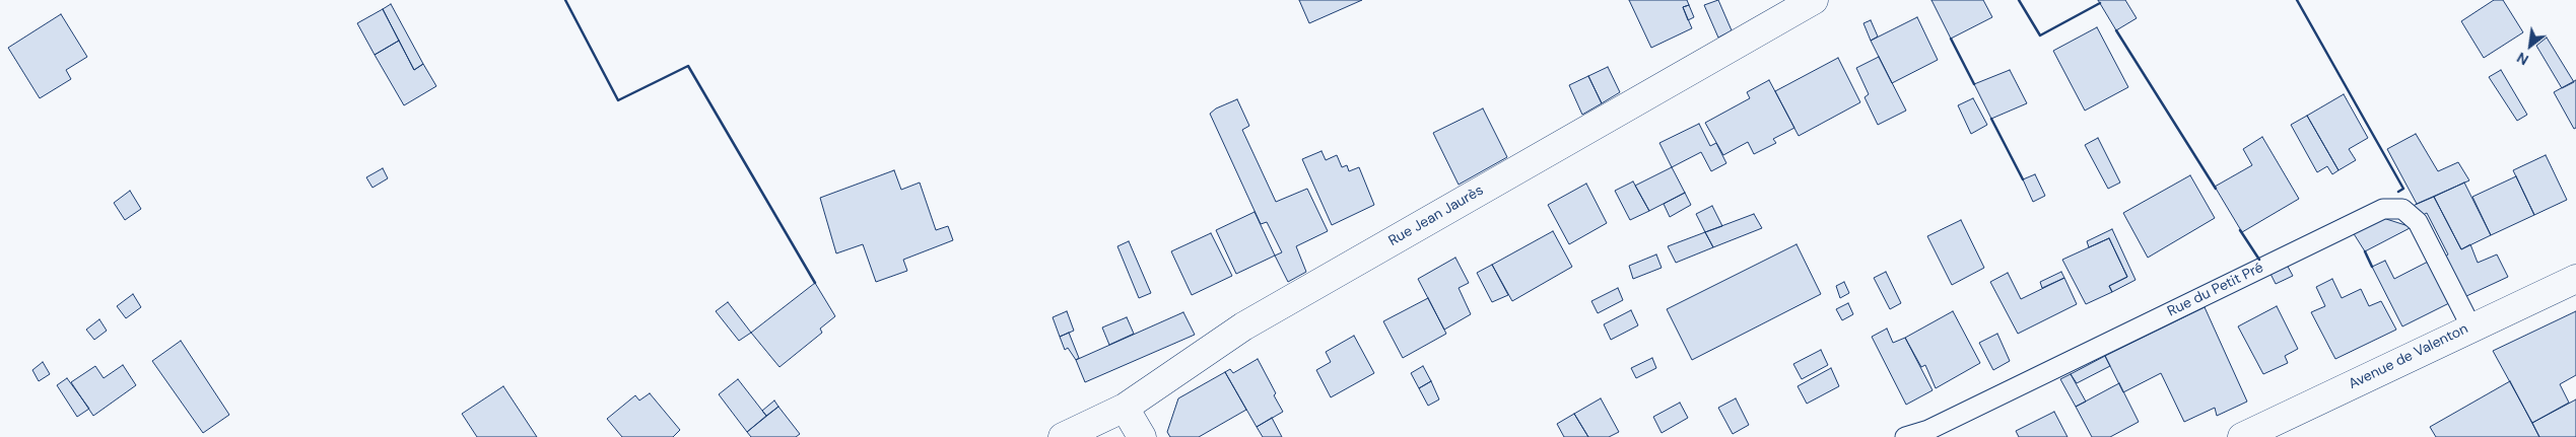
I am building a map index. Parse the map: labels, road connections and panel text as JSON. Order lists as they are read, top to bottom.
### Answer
{
  "streets": {
    "street": ["Rue Jean Jaurès", "Avenue de Valenton"],
    "lane": ["Rue du Petit Pré"]
  },
  "crossings": [
    ["Rue du Petit Pré", "Avenue de Valenton"]
  ],
  "north": "bottom left"
}
